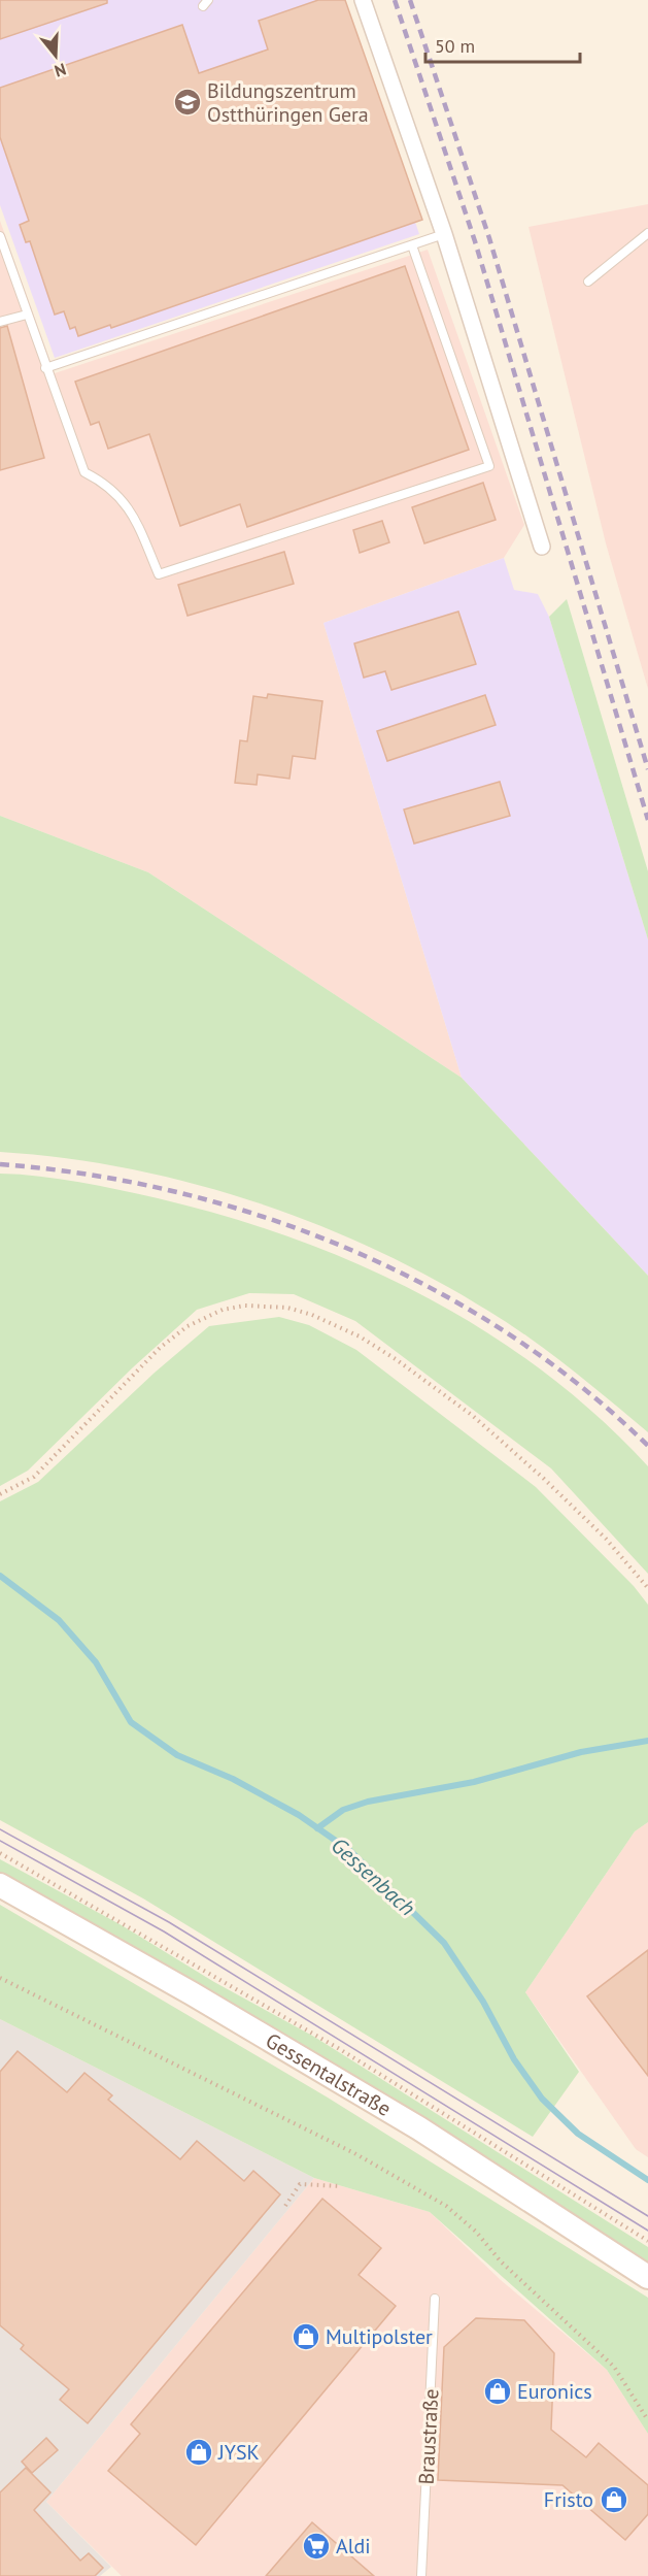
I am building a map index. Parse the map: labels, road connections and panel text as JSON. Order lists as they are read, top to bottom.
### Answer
{
  "streets": {
    "main road": ["Gessentalstraße"],
    "lane": ["Braustraße"]
  },
  "water": ["Gessenbach"],
  "places": {
    "school or university": ["Bildungszentrum Ostthüringen Gera"],
    "shop": [
      "Multipolster",
      "Euronics",
      "JYSK",
      "Fristo"
    ],
    "supermarket": ["Aldi"]
  },
  "scale_bar": "50 m",
  "north": "bottom"
}
